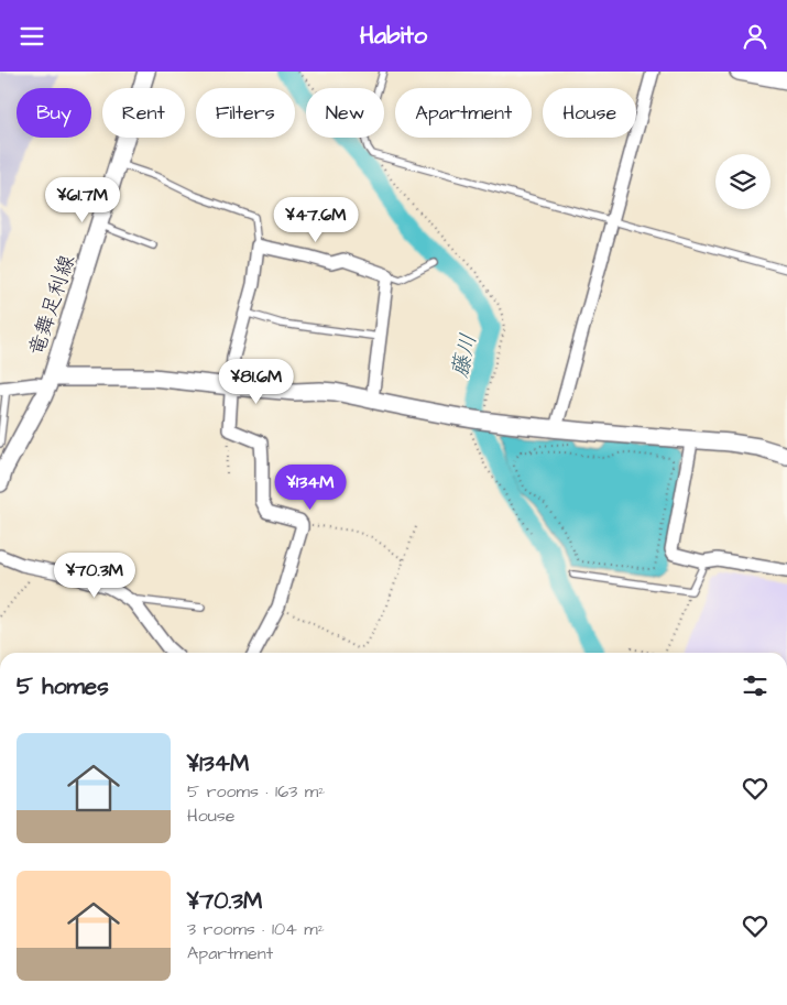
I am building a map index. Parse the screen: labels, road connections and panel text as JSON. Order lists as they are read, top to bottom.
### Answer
{
  "streets": {
    "street": ["竜舞足利線"]
  },
  "water": ["藤川"],
  "page": {
    "header": "Habito",
    "chip": [
      "Buy",
      "Rent",
      "Filters",
      "New",
      "Apartment",
      "House"
    ],
    "price": [
      "¥61.7M",
      "¥47.6M",
      "¥81.6M",
      "¥134M",
      "¥70.3M"
    ],
    "heading": "5 homes",
    "list": [
      {
        "name": "¥134M",
        "note": "5 rooms · 163 m² · House"
      },
      {
        "name": "¥70.3M",
        "note": "3 rooms · 104 m² · Apartment"
      }
    ]
  }
}
